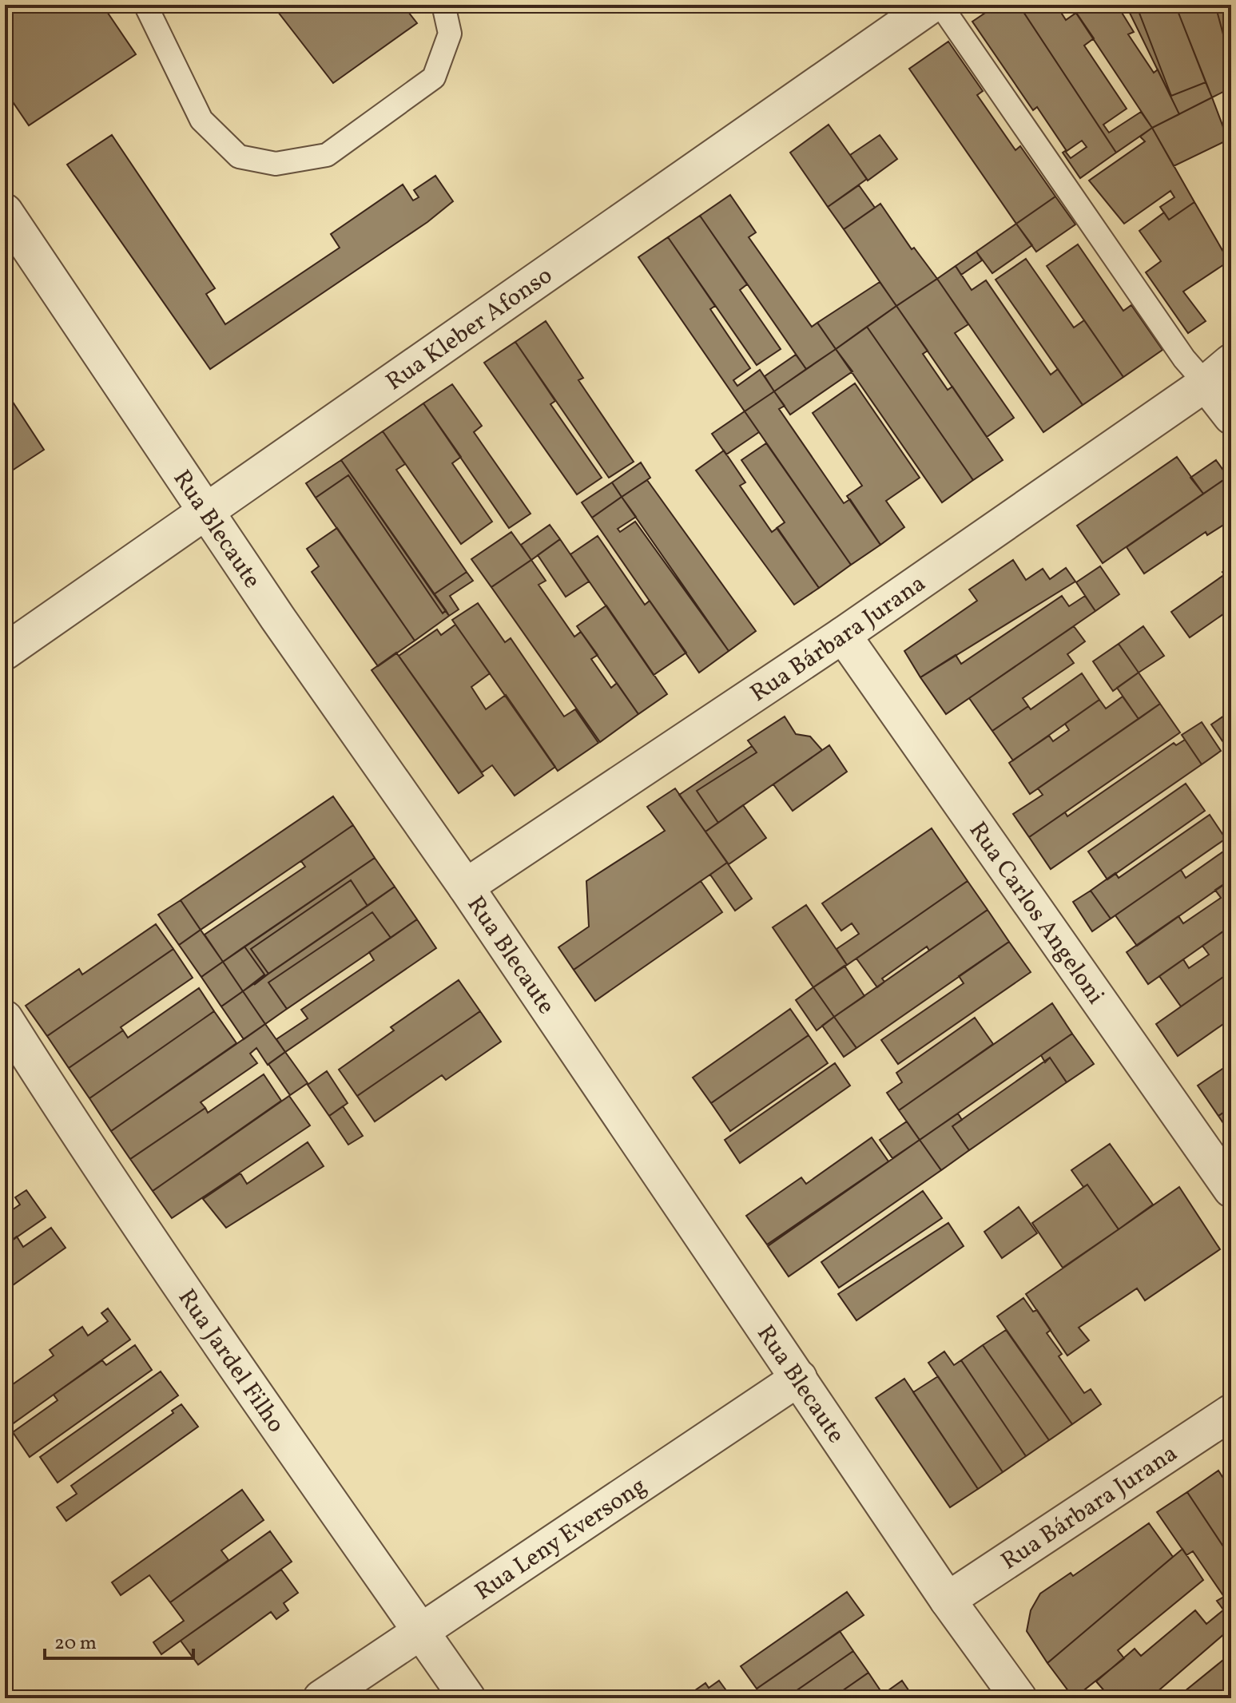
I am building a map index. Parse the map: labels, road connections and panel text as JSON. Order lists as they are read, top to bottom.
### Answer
{
  "streets": {
    "street": [
      "Rua Kleber Afonso",
      "Rua Blecaute",
      "Rua Bárbara Jurana",
      "Rua Carlos Angeloni",
      "Rua Jardel Filho",
      "Rua Leny Eversong"
    ]
  },
  "crossings": [
    ["Rua Kleber Afonso", "Rua Blecaute"],
    ["Rua Blecaute", "Rua Bárbara Jurana"],
    ["Rua Blecaute", "Rua Leny Eversong"],
    ["Rua Bárbara Jurana", "Rua Carlos Angeloni"],
    ["Rua Jardel Filho", "Rua Leny Eversong"]
  ],
  "scale_bar": "20 m"
}
